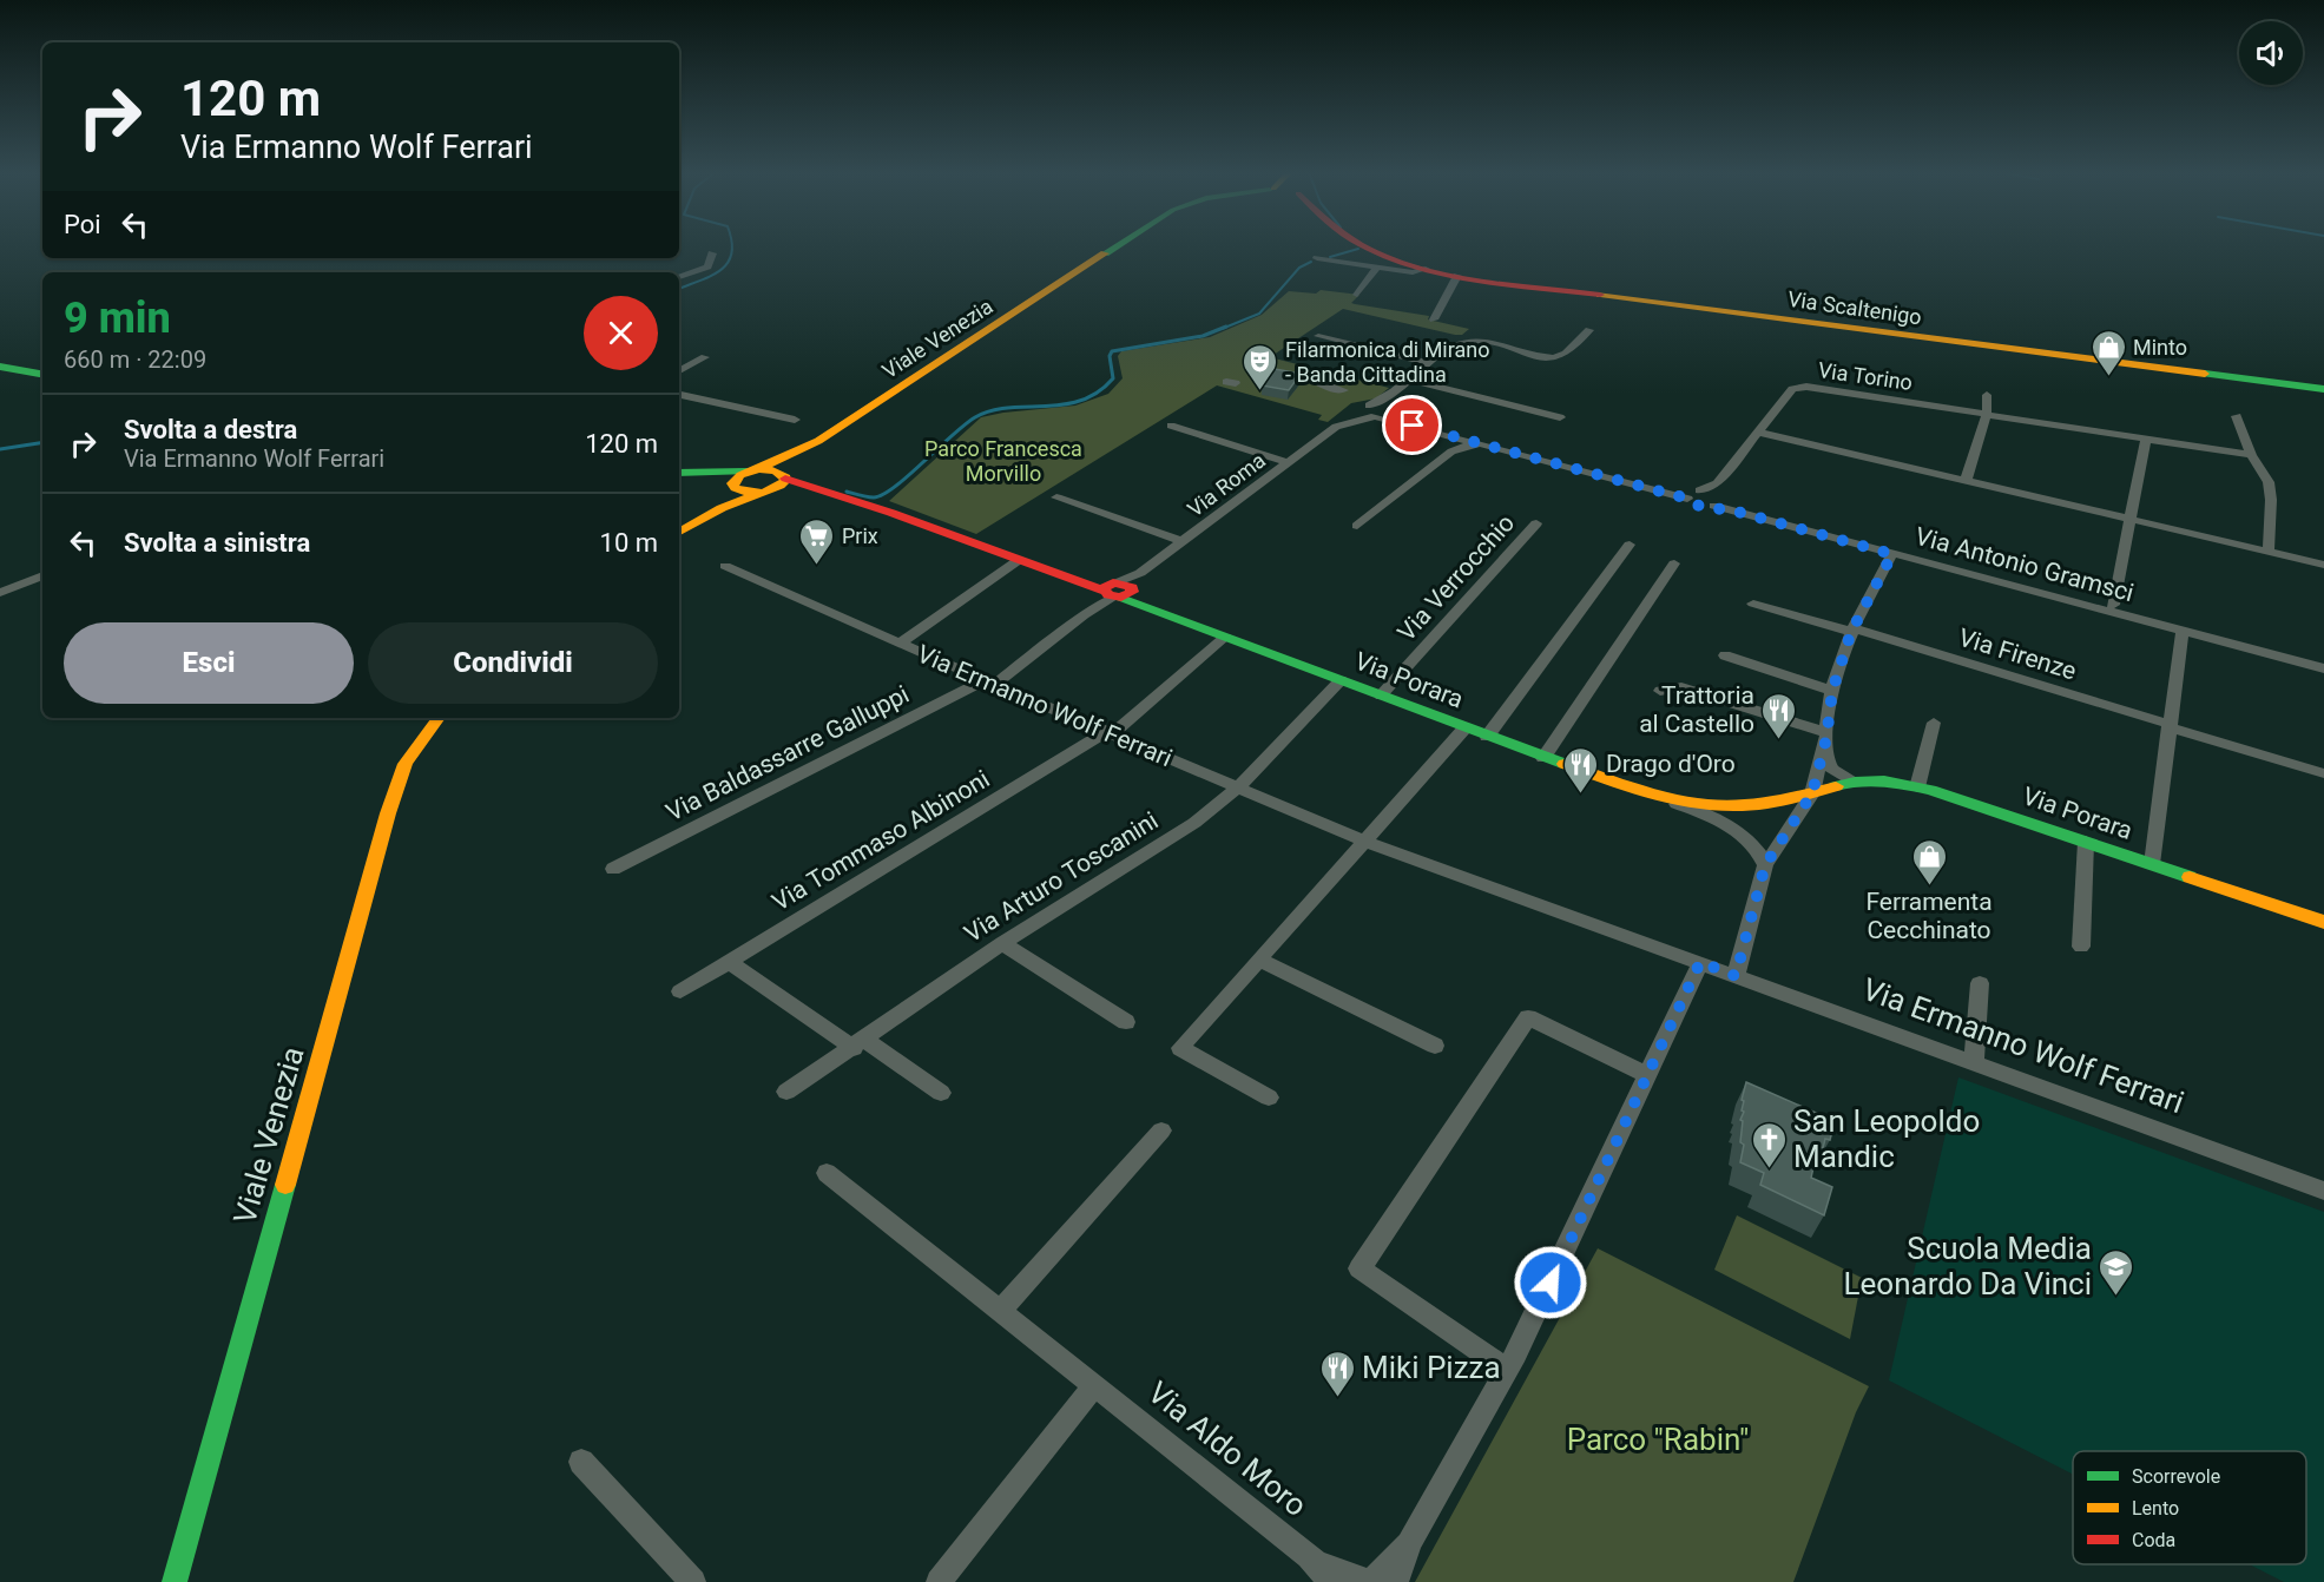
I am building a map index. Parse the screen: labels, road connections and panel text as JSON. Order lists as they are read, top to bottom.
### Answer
{
  "streets": {
    "main road": ["Via Scaltenigo", "Viale Venezia", "Via Porara"],
    "street": [
      "Via Torino",
      "Via Roma",
      "Via Antonio Gramsci",
      "Via Verrocchio",
      "Via Firenze",
      "Via Ermanno Wolf Ferrari",
      "Via Baldassarre Galluppi",
      "Via Tommaso Albinoni",
      "Via Arturo Toscanini",
      "Via Aldo Moro"
    ]
  },
  "crossings": [
    ["Via Torino", "Via Antonio Gramsci"],
    ["Via Roma", "Via Porara"],
    ["Via Roma", "Via Baldassarre Galluppi"],
    ["Via Verrocchio", "Via Porara"],
    ["Via Porara", "Via Baldassarre Galluppi"],
    ["Via Porara", "Via Tommaso Albinoni"],
    ["Via Porara", "Via Arturo Toscanini"],
    ["Via Ermanno Wolf Ferrari", "Via Baldassarre Galluppi"],
    ["Via Ermanno Wolf Ferrari", "Via Tommaso Albinoni"],
    ["Via Ermanno Wolf Ferrari", "Via Arturo Toscanini"]
  ],
  "parks": ["Parco Francesca Morvillo", "Parco \"Rabin\""],
  "places": {
    "shop": ["Minto", "Ferramenta Cecchinato"],
    "theatre": ["Filarmonica di Mirano - Banda Cittadina"],
    "supermarket": ["Prix"],
    "restaurant": ["Trattoria al Castello", "Drago d'Oro", "Miki Pizza"],
    "church": ["San Leopoldo Mandic"],
    "school or university": ["Scuola Media Leonardo Da Vinci"]
  },
  "legend": ["Scorrevole", "Lento", "Coda"],
  "page": {
    "turn": ["120 m", "Via Ermanno Wolf Ferrari"],
    "then": "Poi",
    "heading": ["9 min", "660 m · 22:09"],
    "list": [
      {
        "name": "Svolta a destra",
        "note": "Via Ermanno Wolf Ferrari",
        "value": "120 m"
      },
      {
        "name": "Svolta a sinistra",
        "value": "10 m"
      }
    ],
    "buttons": ["Esci", "Condividi"]
  }
}
